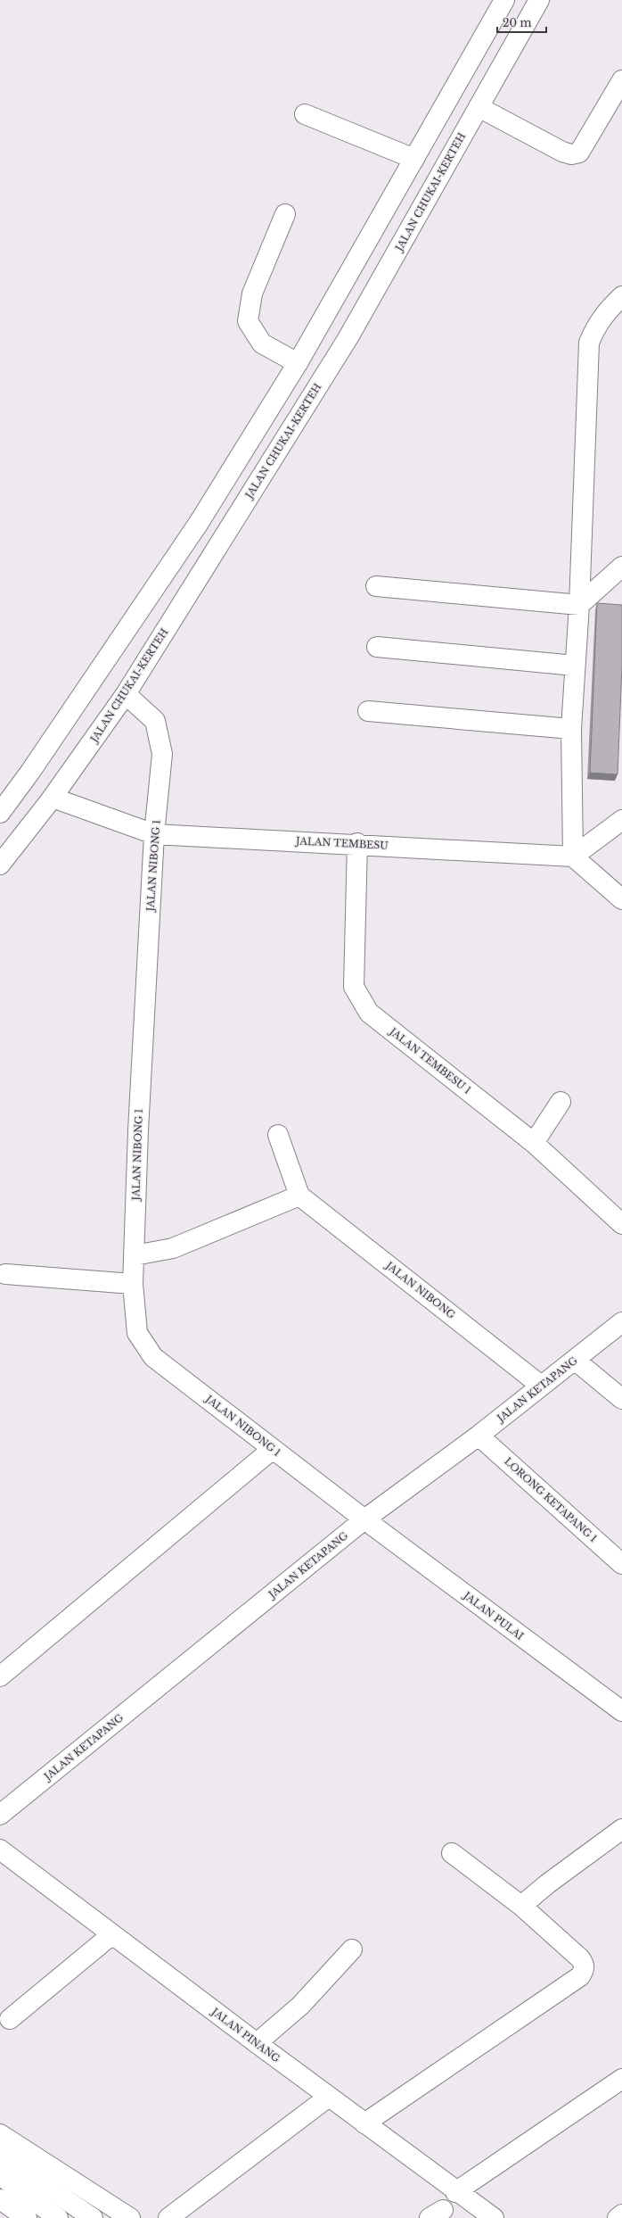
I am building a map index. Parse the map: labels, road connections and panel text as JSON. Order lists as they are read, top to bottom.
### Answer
{
  "streets": {
    "main road": [
      "JALAN CHUKAI-KERTEH",
      "JALAN TEMBESU",
      "JALAN NIBONG 1",
      "JALAN TEMBESU 1",
      "JALAN NIBONG",
      "JALAN KETAPANG",
      "LORONG KETAPANG 1",
      "JALAN PULAI",
      "JALAN PINANG"
    ]
  },
  "crossings": [
    ["JALAN CHUKAI-KERTEH", "JALAN TEMBESU"],
    ["JALAN CHUKAI-KERTEH", "JALAN NIBONG 1"],
    ["JALAN TEMBESU", "JALAN NIBONG 1"],
    ["JALAN TEMBESU", "JALAN TEMBESU 1"],
    ["JALAN NIBONG 1", "JALAN KETAPANG"],
    ["JALAN NIBONG 1", "JALAN PULAI"],
    ["JALAN NIBONG", "JALAN KETAPANG"],
    ["JALAN KETAPANG", "LORONG KETAPANG 1"],
    ["JALAN KETAPANG", "JALAN PULAI"]
  ],
  "scale_bar": "20 m"
}
